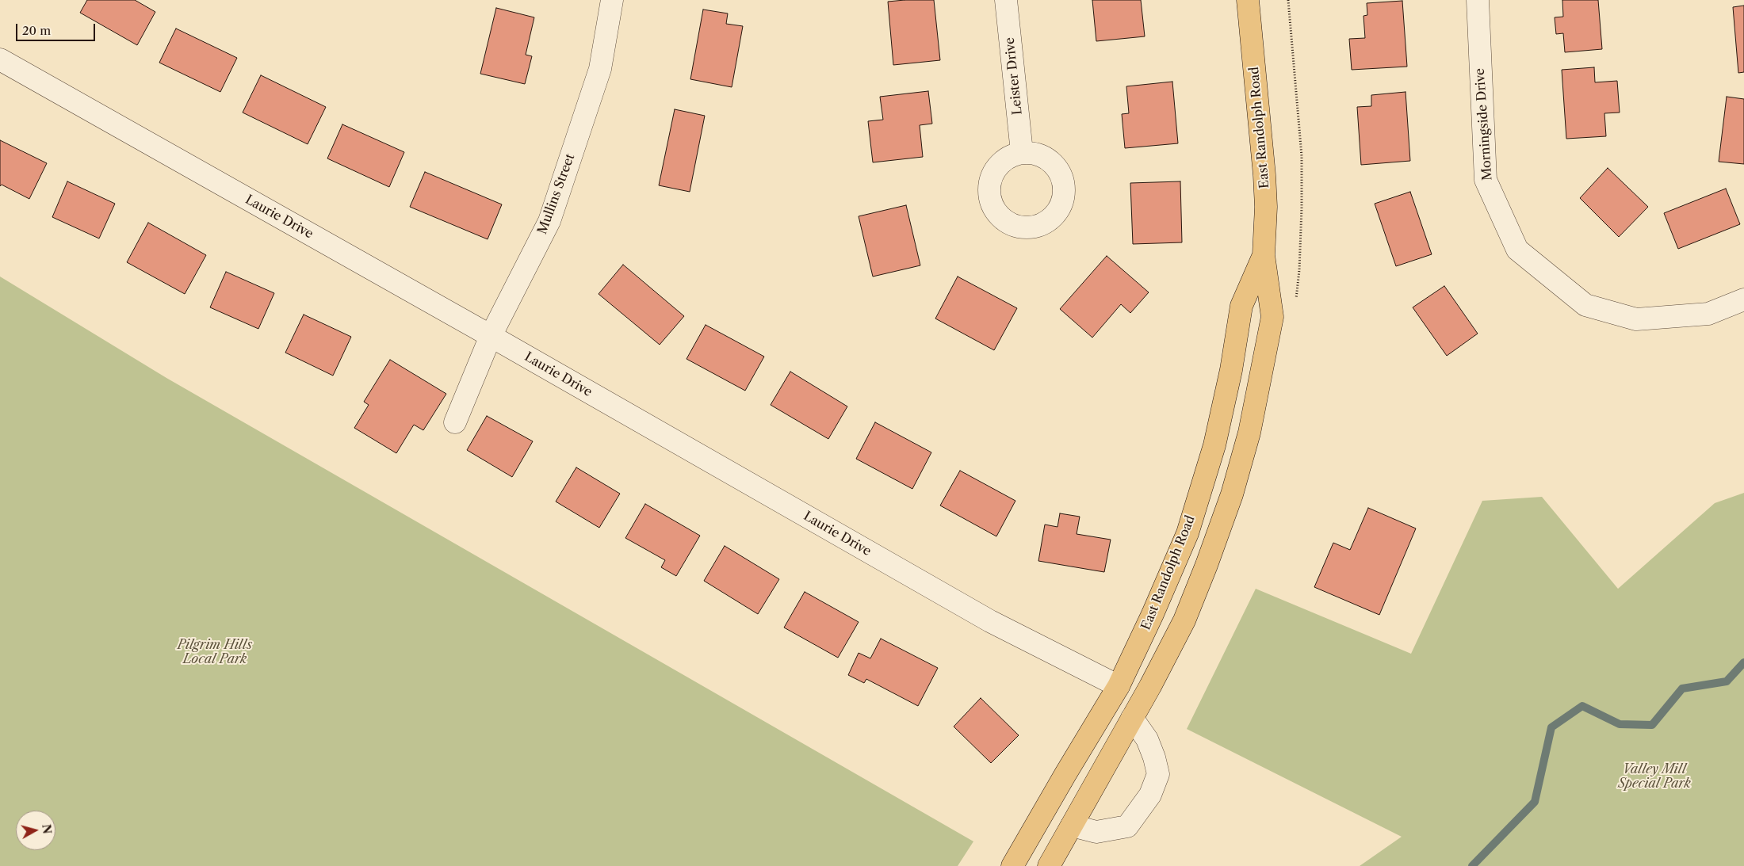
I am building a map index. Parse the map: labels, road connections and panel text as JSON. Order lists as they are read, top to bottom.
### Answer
{
  "streets": {
    "main road": ["East Randolph Road"],
    "street": [
      "Leister Drive",
      "Morningside Drive",
      "Mullins Street",
      "Laurie Drive"
    ]
  },
  "crossings": [
    ["East Randolph Road", "Laurie Drive"],
    ["Mullins Street", "Laurie Drive"]
  ],
  "parks": ["Pilgrim Hills Local Park", "Valley Mill Special Park"],
  "scale_bar": "20 m",
  "north": "right"
}
